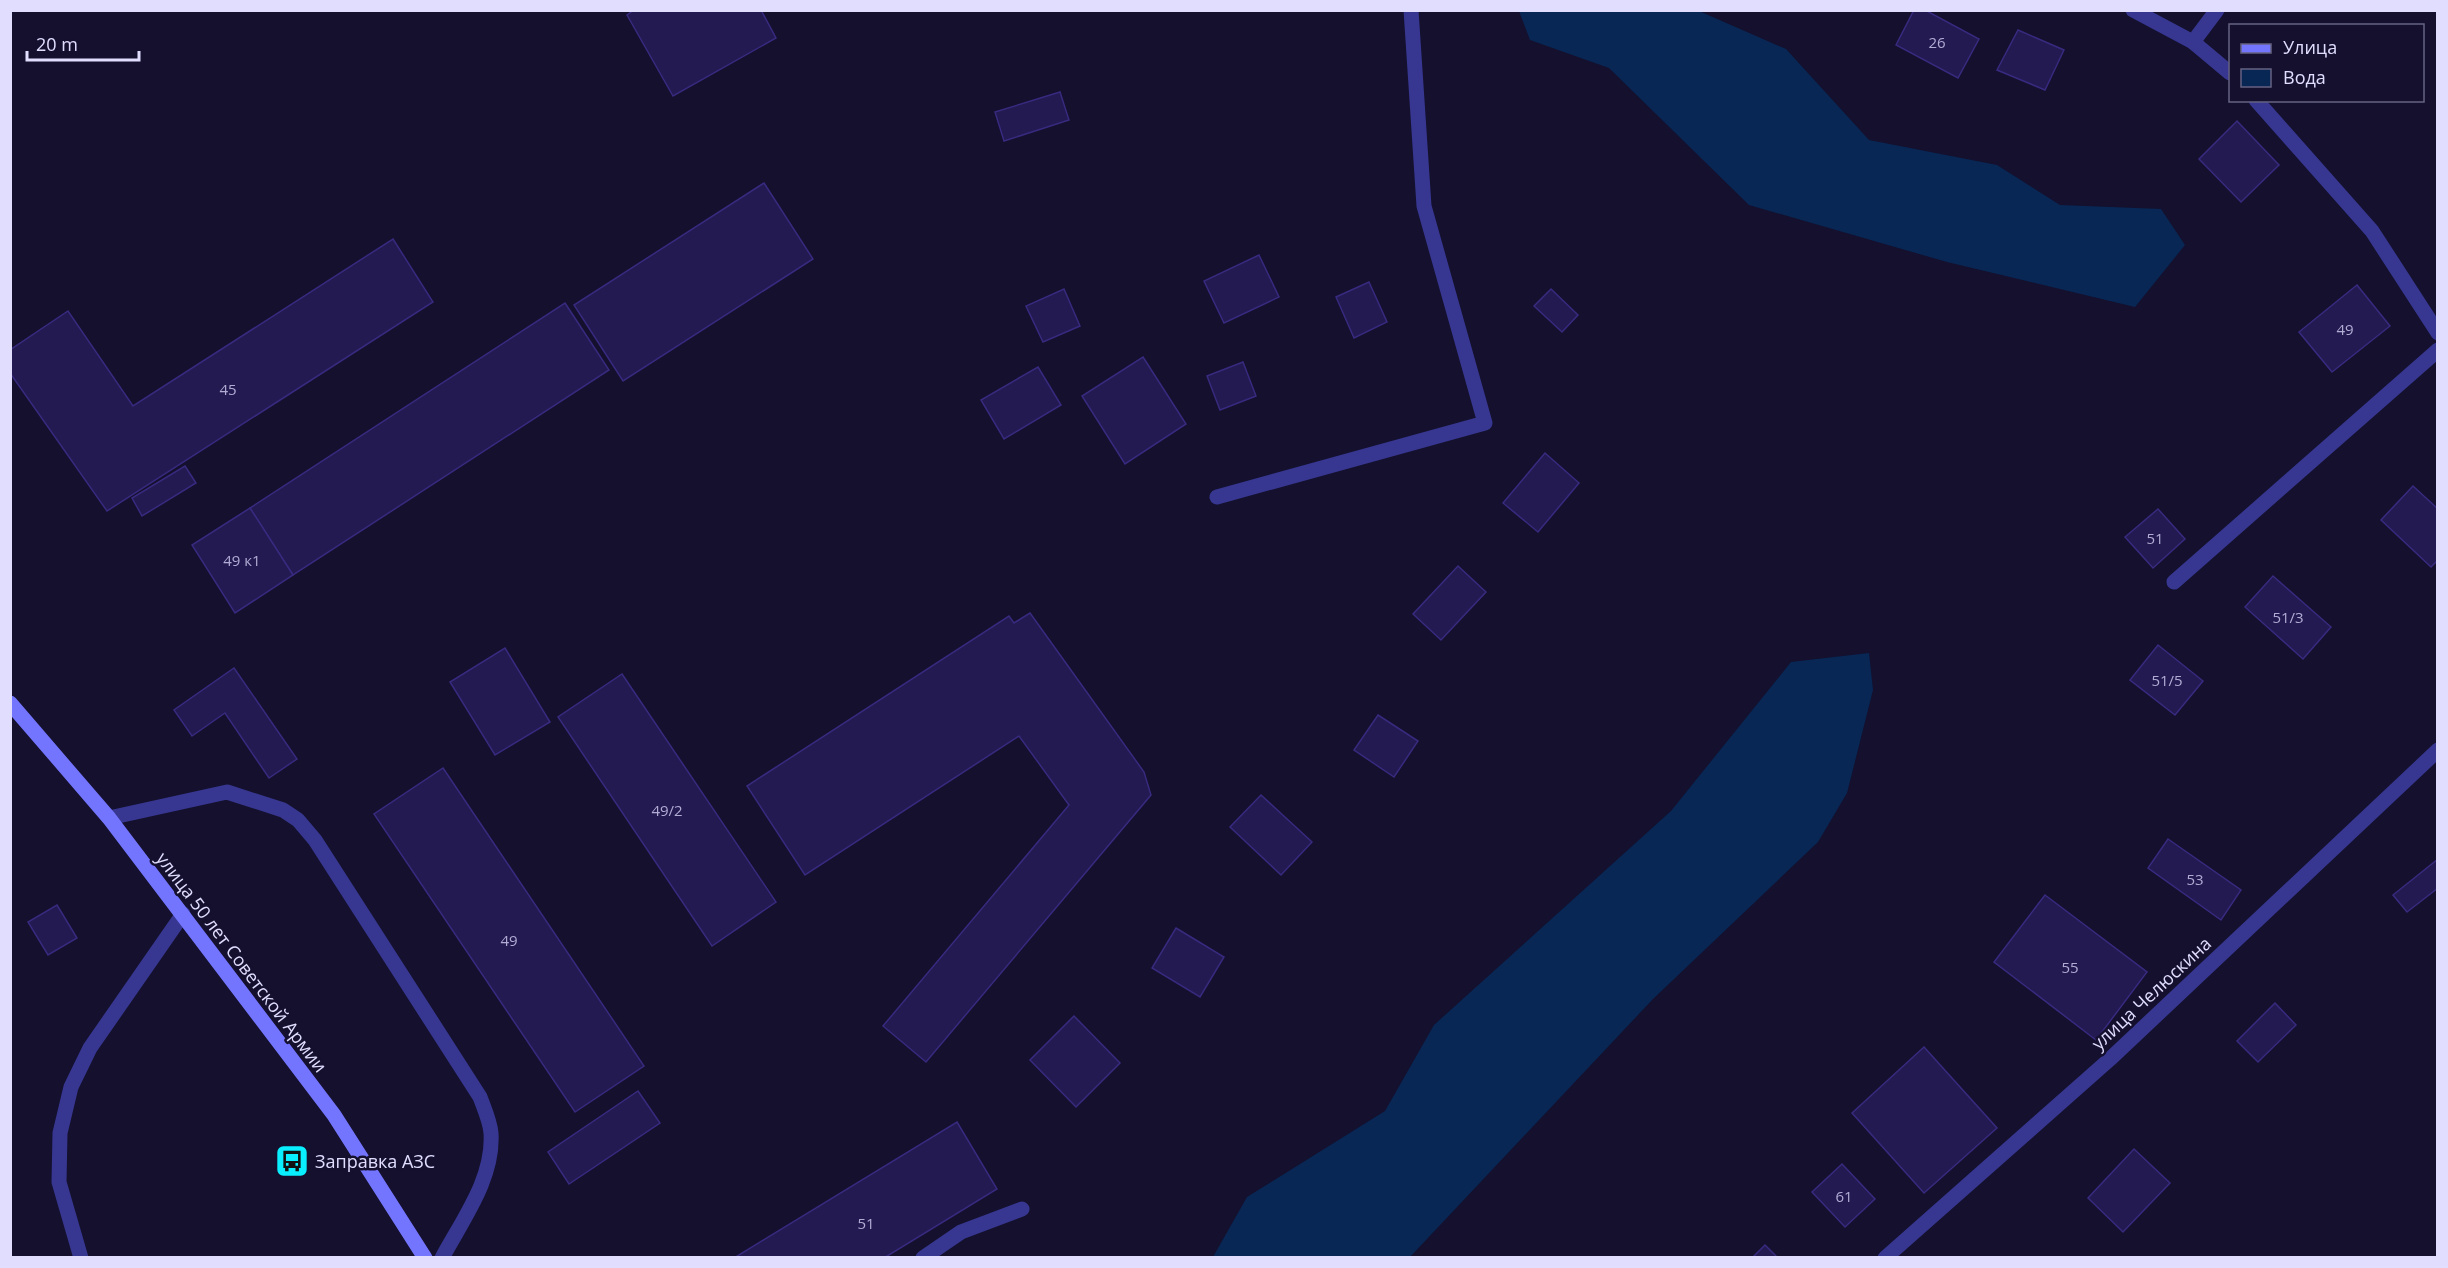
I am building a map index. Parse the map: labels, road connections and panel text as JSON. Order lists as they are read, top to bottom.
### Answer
{
  "streets": {
    "main road": ["улица 50 лет Советской Армии"],
    "street": ["улица Челюскина"]
  },
  "places": {
    "bus stop": ["Заправка АЗС"]
  },
  "house_numbers": [
    "26",
    "49",
    "45",
    "51",
    "49 к1",
    "51/3",
    "51/5",
    "49/2",
    "53",
    "49",
    "55",
    "61",
    "51"
  ],
  "legend": ["Улица", "Вода"],
  "scale_bar": "20 m"
}
